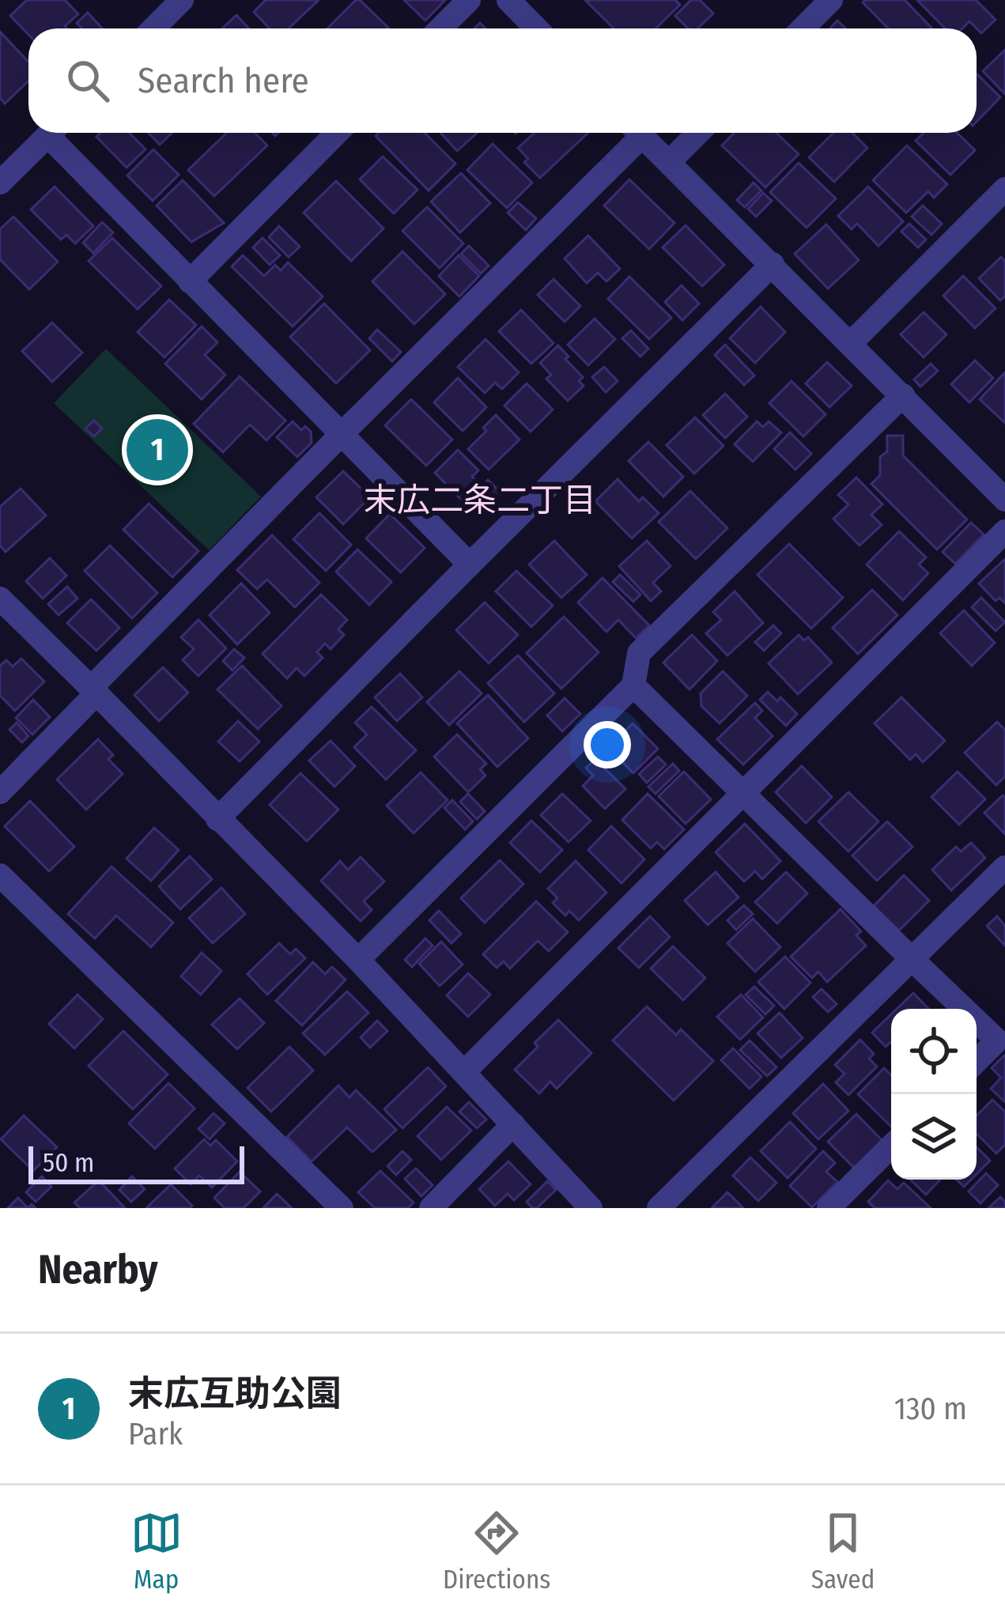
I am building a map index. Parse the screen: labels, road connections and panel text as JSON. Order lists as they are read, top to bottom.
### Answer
{
  "districts": ["末広二条二丁目"],
  "scale_bar": "50 m",
  "page": {
    "search": "Search here",
    "pins": "1",
    "scale": "50 m",
    "heading": "Nearby",
    "list": [
      {
        "mark": "1",
        "name": "末広互助公園",
        "note": "Park",
        "value": "130 m"
      }
    ],
    "nav": ["Map", "Directions", "Saved"]
  }
}
